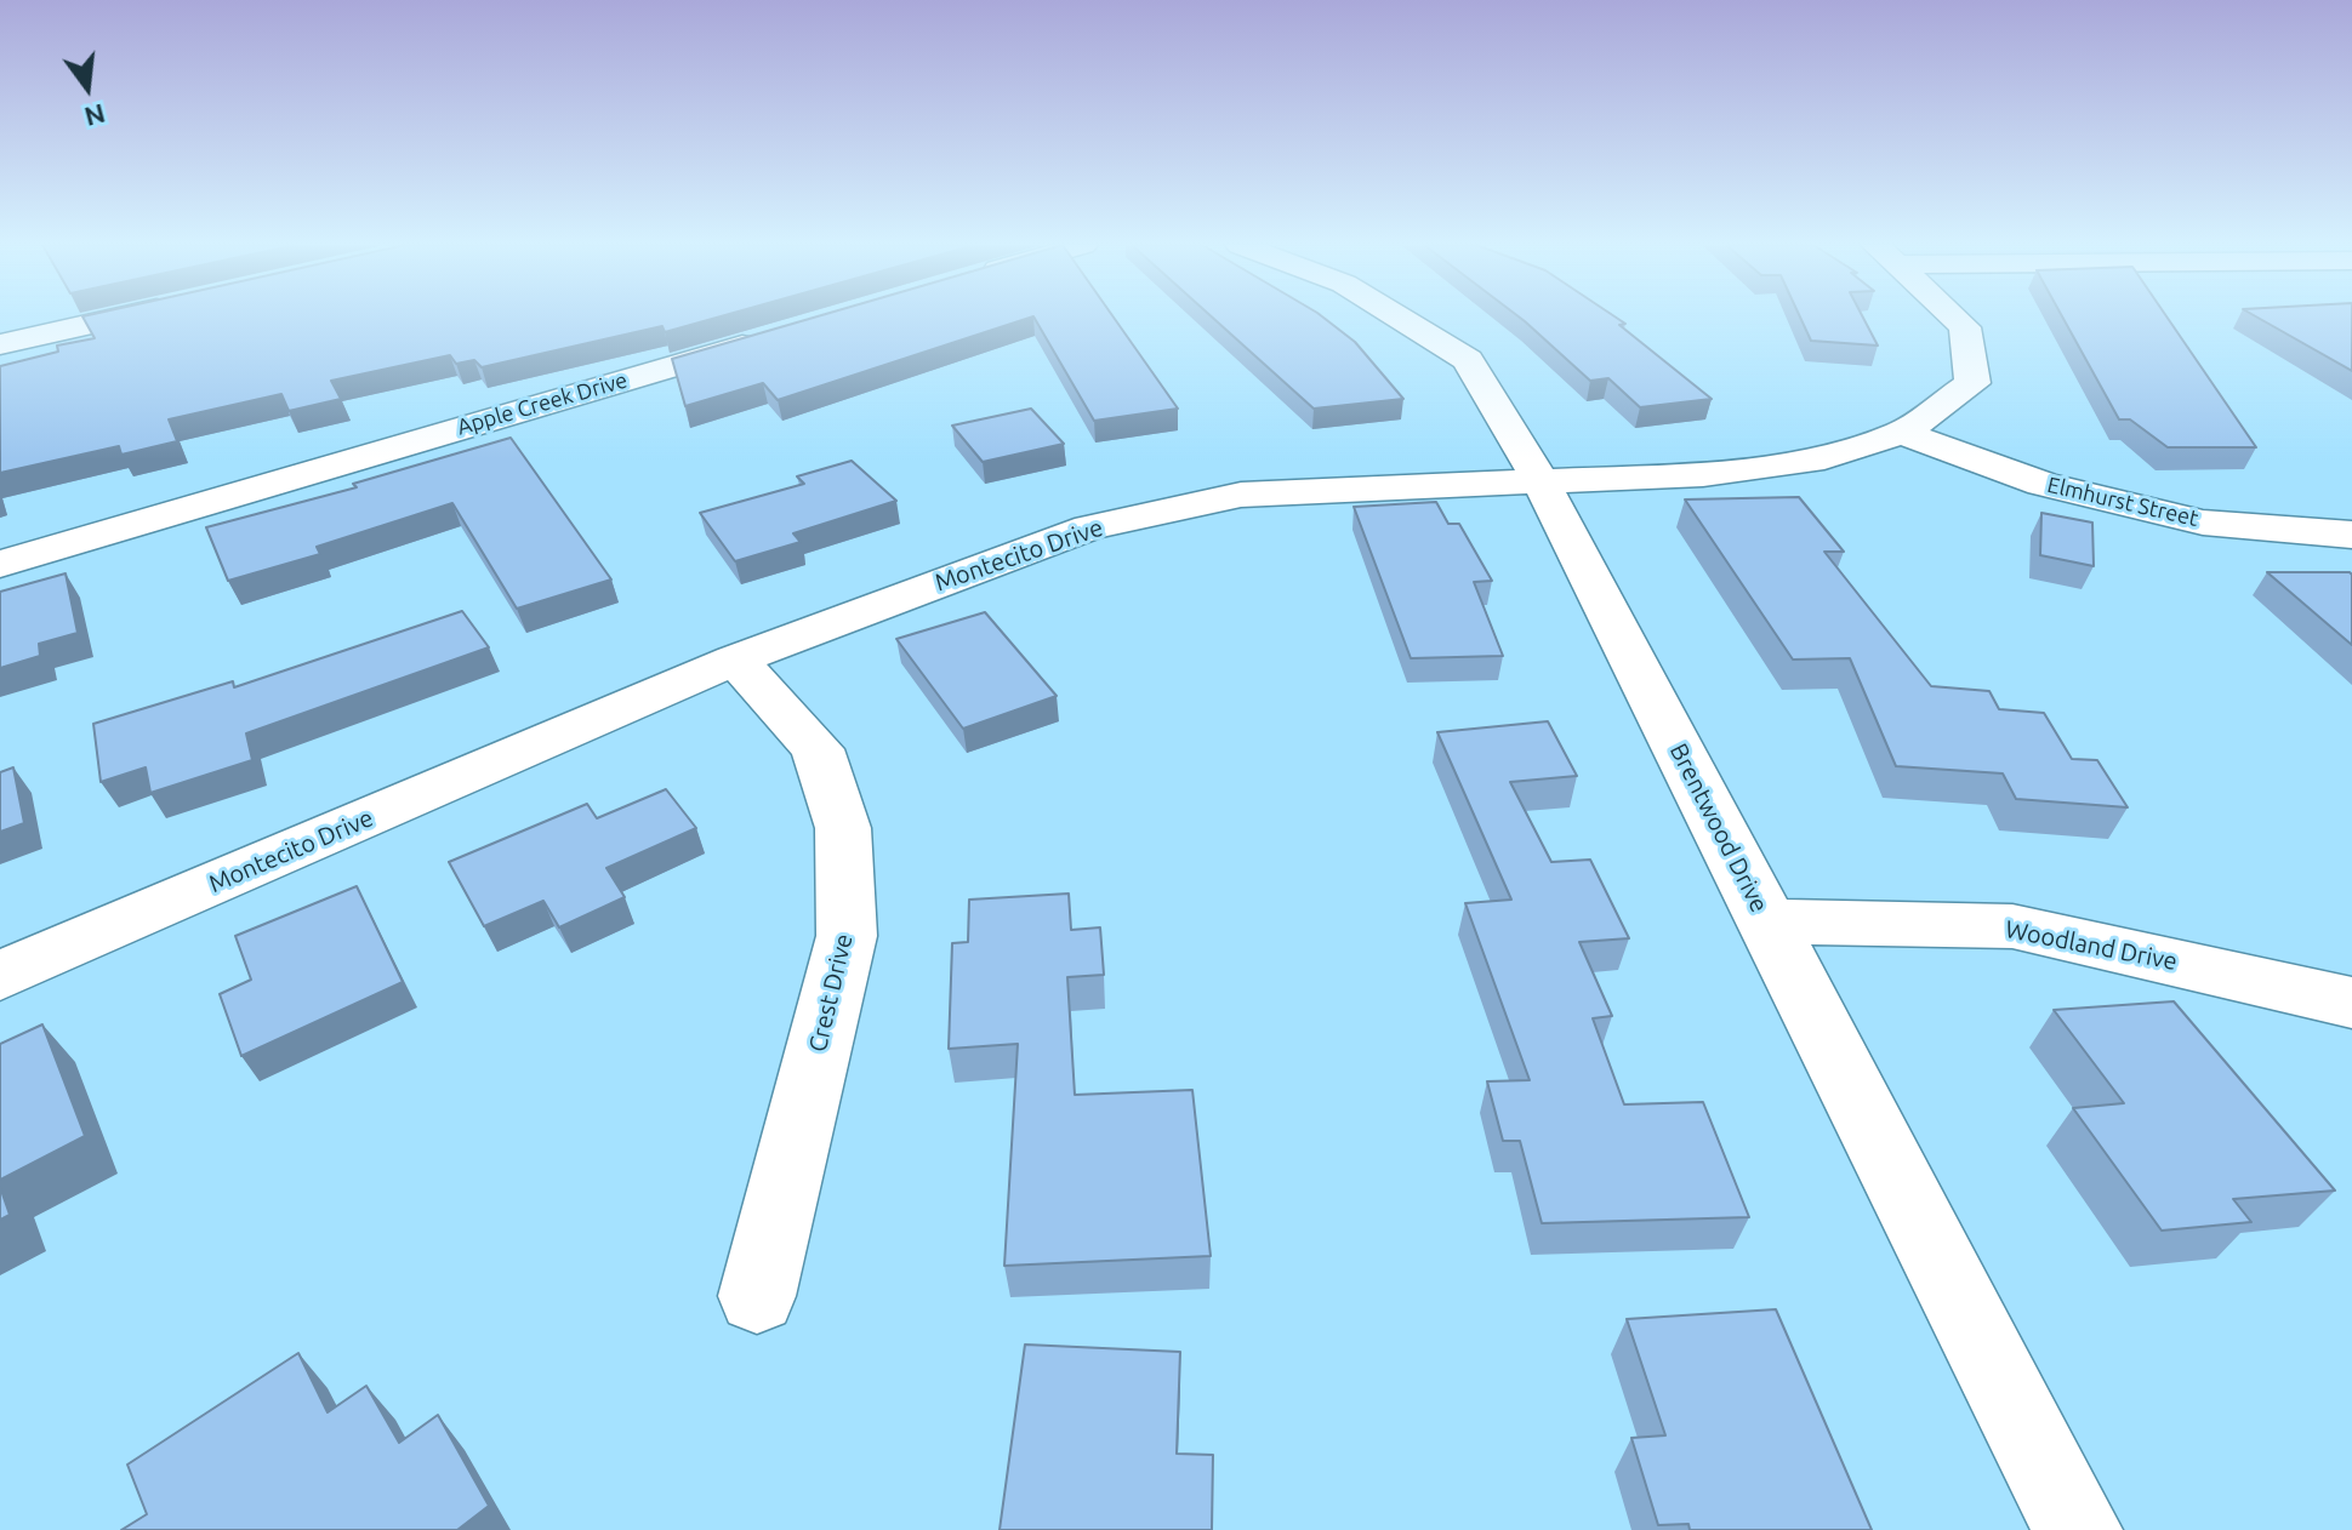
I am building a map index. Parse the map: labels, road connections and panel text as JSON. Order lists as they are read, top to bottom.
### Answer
{
  "streets": {
    "street": [
      "Apple Creek Drive",
      "Elmhurst Street",
      "Montecito Drive",
      "Brentwood Drive",
      "Woodland Drive",
      "Crest Drive"
    ]
  },
  "crossings": [
    ["Elmhurst Street", "Montecito Drive"],
    ["Montecito Drive", "Brentwood Drive"],
    ["Montecito Drive", "Crest Drive"],
    ["Brentwood Drive", "Woodland Drive"]
  ],
  "north": "bottom"
}
